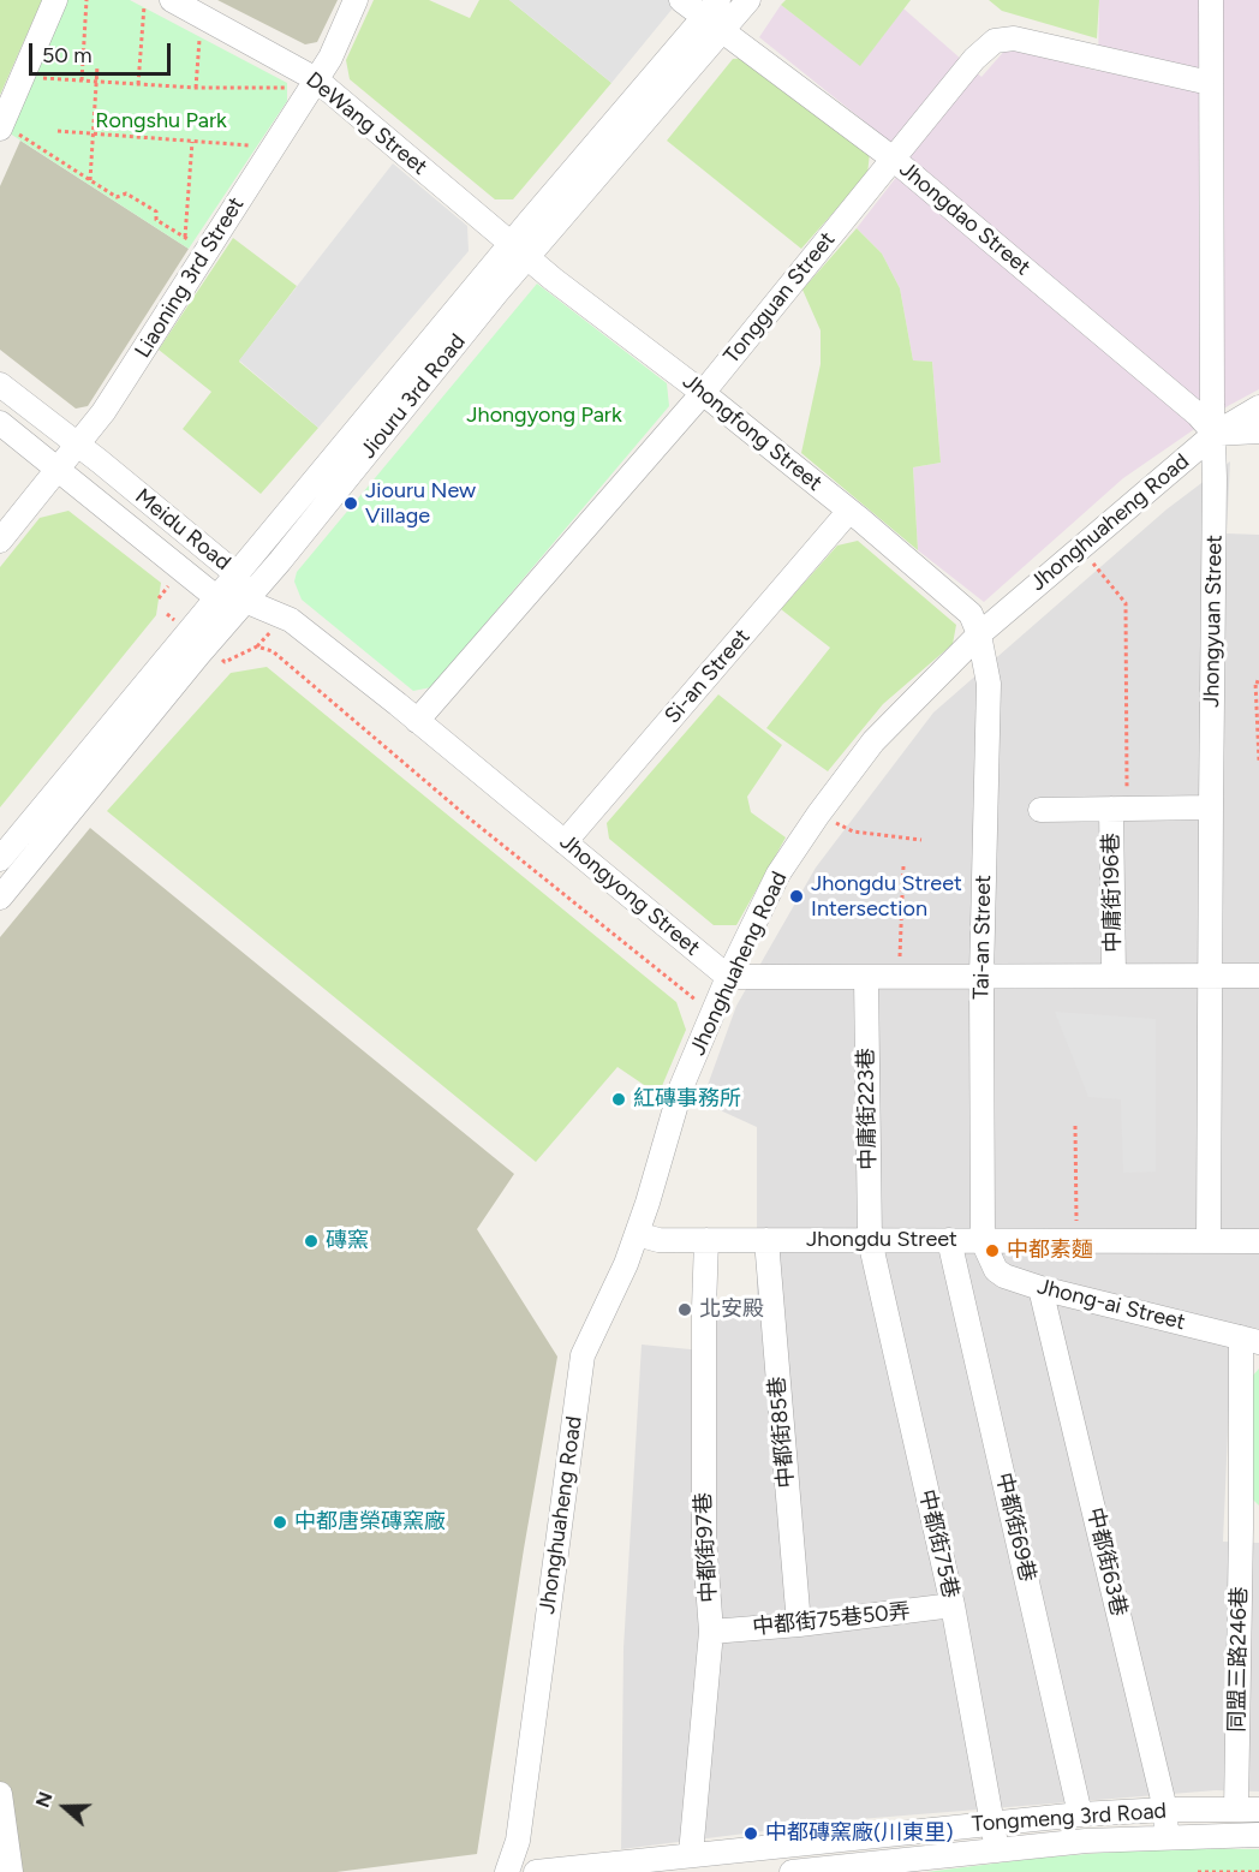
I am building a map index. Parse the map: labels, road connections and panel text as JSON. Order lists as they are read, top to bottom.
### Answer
{
  "streets": {
    "street": [
      "DeWang Street",
      "Jhongdao Street",
      "Liaoning 3rd Street",
      "Tongguan Street",
      "Jiouru 3rd Road",
      "Jhongfong Street",
      "Jhonghuaheng Road",
      "Meidu Road",
      "Jhongyuan Street",
      "Si-an Street",
      "中庸街196巷",
      "Jhongyong Street",
      "Tai-an Street",
      "中庸街223巷",
      "Jhongdu Street",
      "Jhong-ai Street",
      "中都街85巷",
      "中都街69巷",
      "中都街75巷",
      "中都街97巷",
      "中都街63巷",
      "中都街75巷50弄",
      "同盟三路246巷",
      "Tongmeng 3rd Road"
    ]
  },
  "crossings": [
    ["DeWang Street", "Liaoning 3rd Street"],
    ["DeWang Street", "Jiouru 3rd Road"],
    ["DeWang Street", "Jhongfong Street"],
    ["Jhongdao Street", "Tongguan Street"],
    ["Jhongdao Street", "Jiouru 3rd Road"],
    ["Jhongdao Street", "Jhonghuaheng Road"],
    ["Jhongdao Street", "Jhongyuan Street"],
    ["Liaoning 3rd Street", "Meidu Road"],
    ["Tongguan Street", "Jhongfong Street"],
    ["Tongguan Street", "Jhongyuan Street"],
    ["Tongguan Street", "Jhongyong Street"],
    ["Jiouru 3rd Road", "Jhongfong Street"],
    ["Jiouru 3rd Road", "Meidu Road"],
    ["Jiouru 3rd Road", "Jhongyong Street"],
    ["Jhongfong Street", "Jhonghuaheng Road"],
    ["Jhongfong Street", "Si-an Street"],
    ["Jhongfong Street", "Tai-an Street"],
    ["Jhonghuaheng Road", "Jhongyuan Street"],
    ["Jhonghuaheng Road", "Jhongyong Street"],
    ["Jhonghuaheng Road", "Tai-an Street"],
    ["Jhonghuaheng Road", "Jhongdu Street"],
    ["Meidu Road", "Jhongyong Street"],
    ["Jhongyuan Street", "Jhongdu Street"],
    ["Si-an Street", "Jhongyong Street"],
    ["Tai-an Street", "Jhongdu Street"],
    ["Tai-an Street", "Jhong-ai Street"],
    ["中庸街223巷", "Jhongdu Street"],
    ["中庸街223巷", "中都街75巷"],
    ["Jhongdu Street", "Jhong-ai Street"],
    ["Jhongdu Street", "中都街85巷"],
    ["Jhongdu Street", "中都街69巷"],
    ["Jhongdu Street", "中都街75巷"],
    ["Jhongdu Street", "中都街97巷"],
    ["Jhong-ai Street", "中都街63巷"],
    ["Jhong-ai Street", "同盟三路246巷"],
    ["中都街85巷", "中都街75巷50弄"],
    ["中都街69巷", "Tongmeng 3rd Road"],
    ["中都街75巷", "中都街75巷50弄"],
    ["中都街75巷", "Tongmeng 3rd Road"],
    ["中都街97巷", "中都街75巷50弄"],
    ["中都街97巷", "Tongmeng 3rd Road"],
    ["中都街63巷", "Tongmeng 3rd Road"],
    ["同盟三路246巷", "Tongmeng 3rd Road"]
  ],
  "parks": ["Rongshu Park", "Jhongyong Park"],
  "places": [
    "Jiouru New Village",
    "Jhongdu Street Intersection",
    "紅磚事務所",
    "磚窯",
    "中都素麵",
    "北安殿",
    "中都唐榮磚窯廠",
    "中都磚窯廠(川東里)"
  ],
  "scale_bar": "50 m",
  "north": "left"
}
